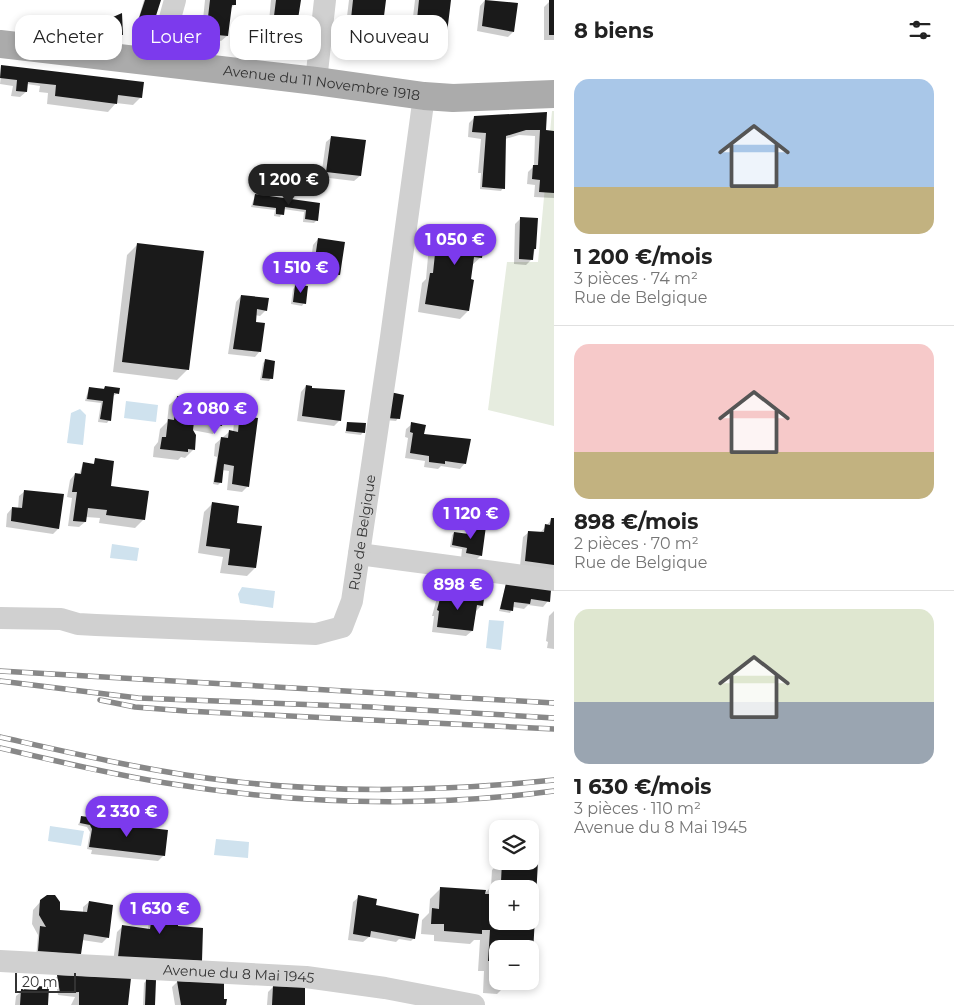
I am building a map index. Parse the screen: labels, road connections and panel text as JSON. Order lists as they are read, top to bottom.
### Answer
{
  "streets": {
    "main road": ["Avenue du 11 Novembre 1918"],
    "street": ["Rue de Belgique", "Avenue du 8 Mai 1945"]
  },
  "crossings": [
    ["Avenue du 11 Novembre 1918", "Rue de Belgique"]
  ],
  "scale_bar": "20 m",
  "page": {
    "heading": "8 biens",
    "chip": [
      "Acheter",
      "Louer",
      "Filtres",
      "Nouveau"
    ],
    "list": [
      {
        "name": "1 200 €/mois",
        "note": "3 pièces · 74 m² · Rue de Belgique"
      },
      {
        "name": "898 €/mois",
        "note": "2 pièces · 70 m² · Rue de Belgique"
      },
      {
        "name": "1 630 €/mois",
        "note": "3 pièces · 110 m² · Avenue du 8 Mai 1945"
      }
    ],
    "price": [
      "1 200 €",
      "1 050 €",
      "1 510 €",
      "2 080 €",
      "1 120 €",
      "898 €",
      "2 330 €",
      "1 630 €"
    ],
    "map_buttons": ["+", "−"],
    "scale": "20 m"
  }
}
